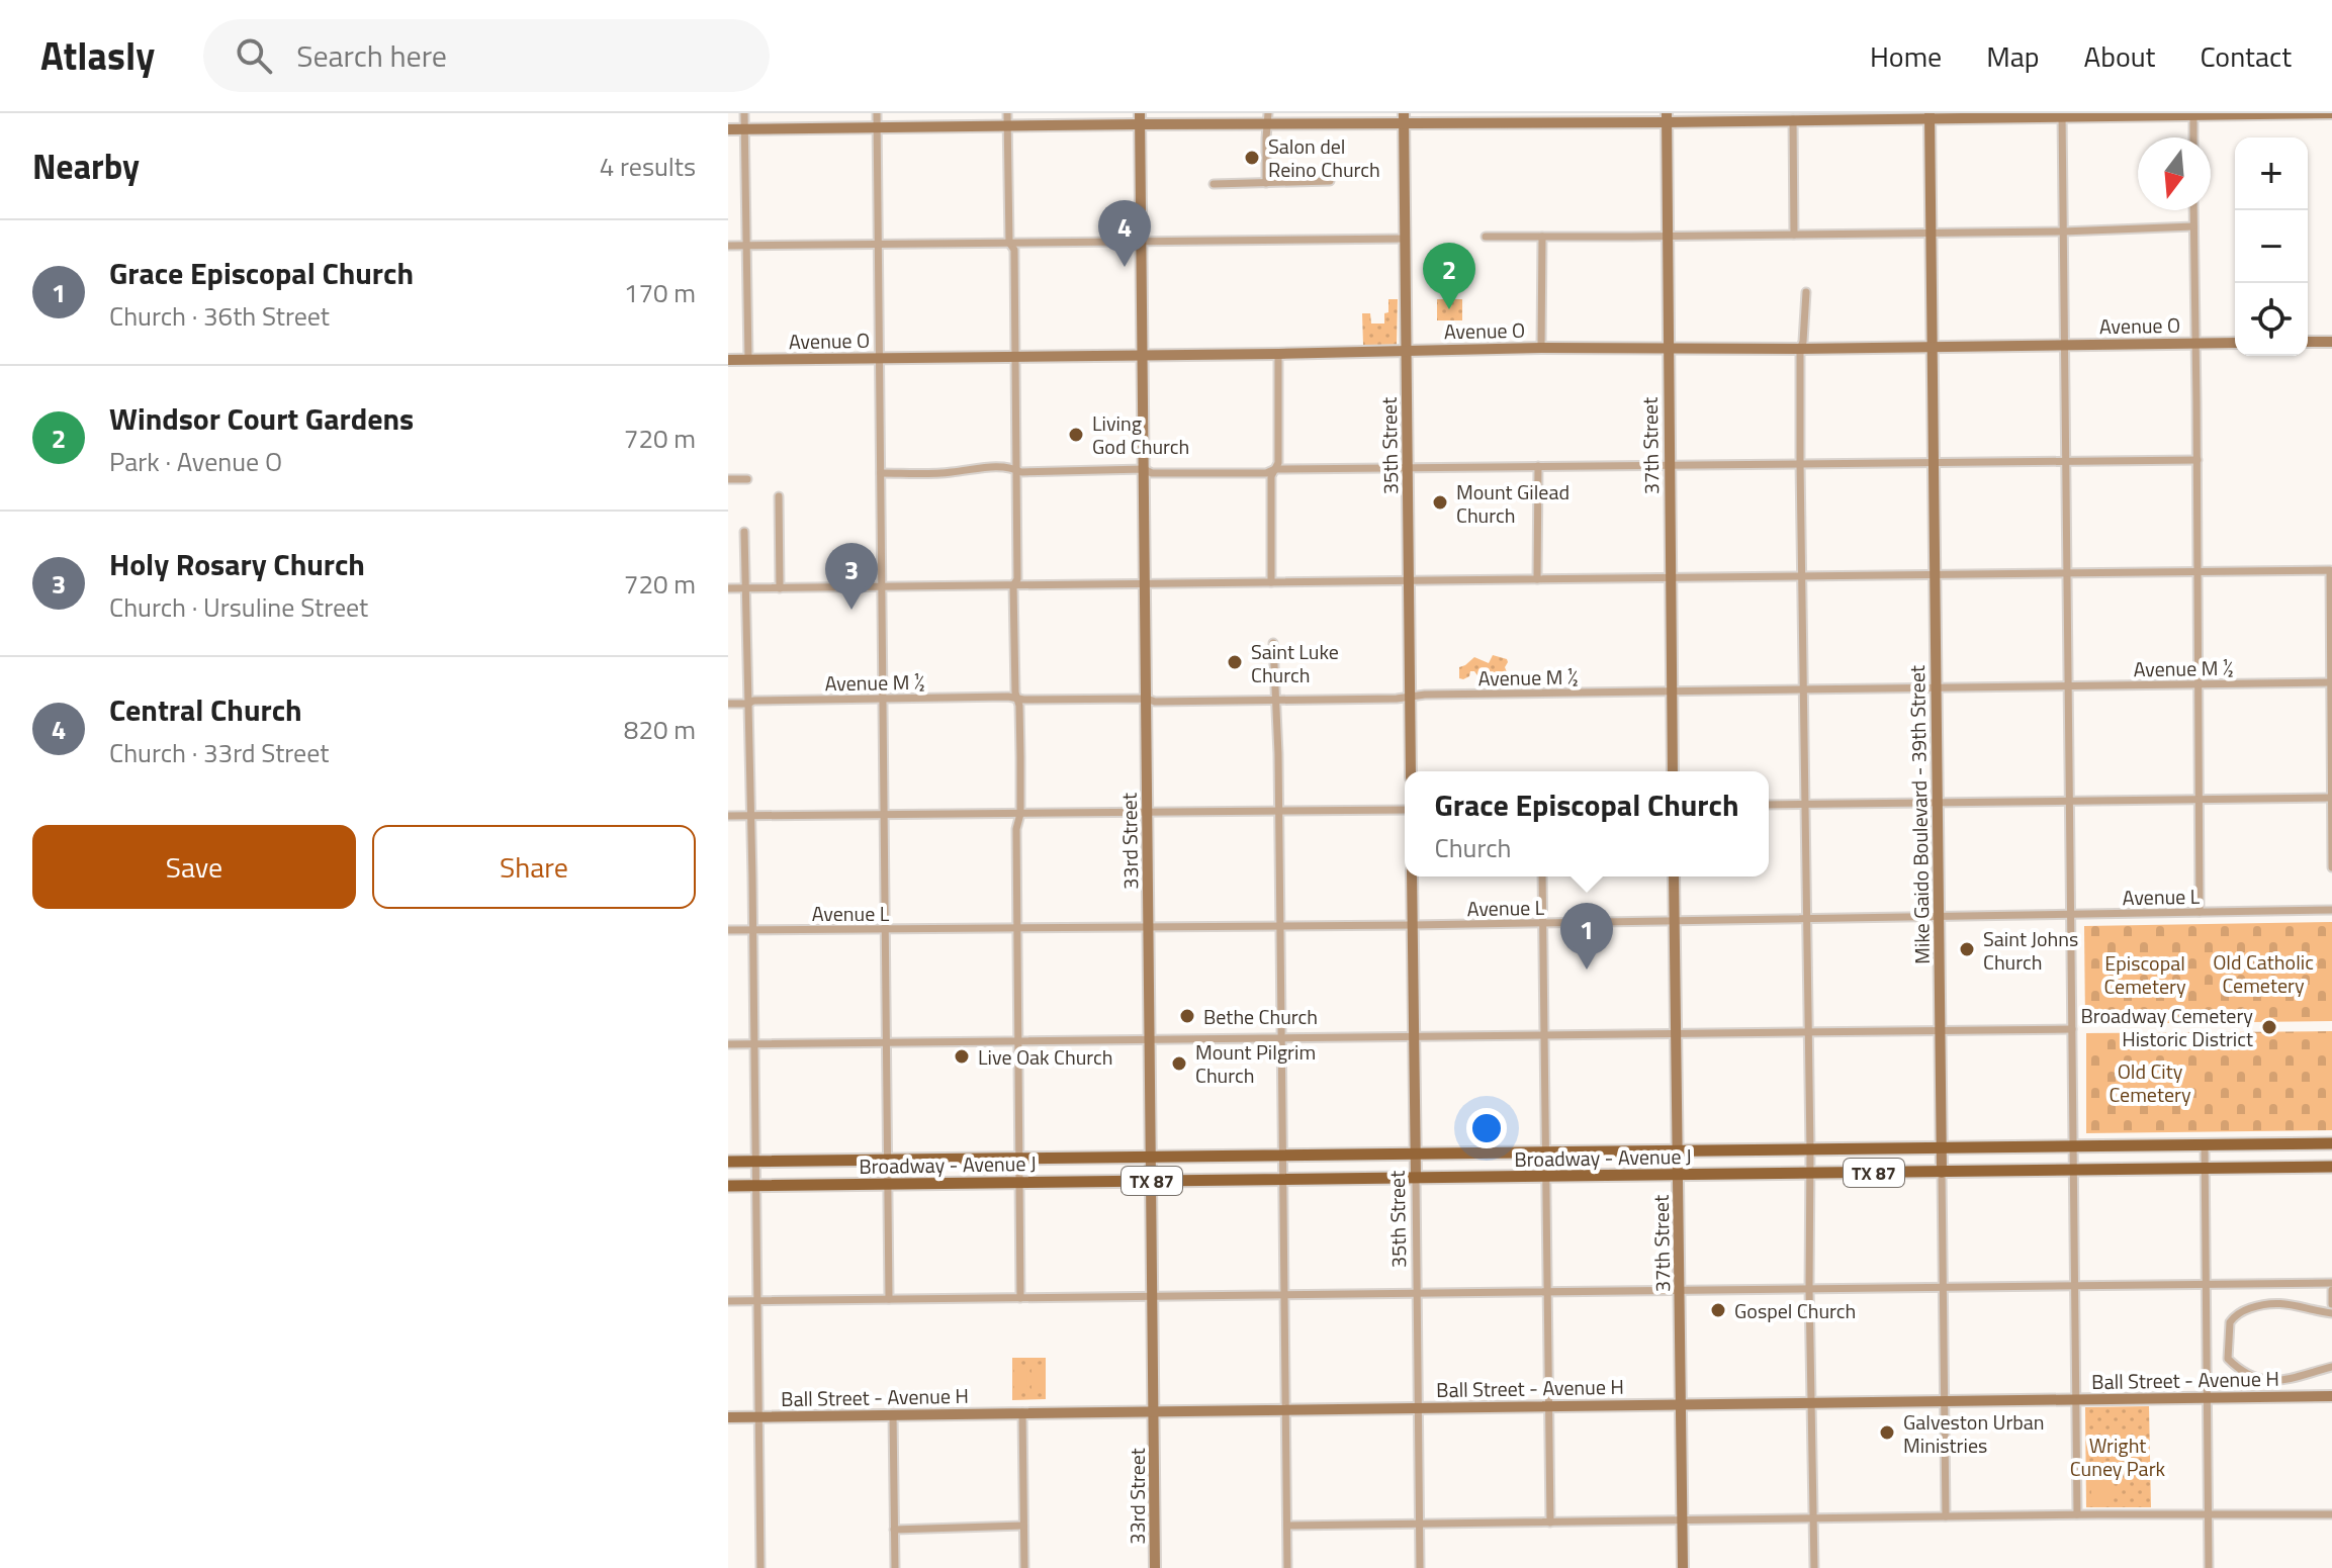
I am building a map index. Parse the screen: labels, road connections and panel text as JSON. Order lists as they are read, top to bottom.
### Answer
{
  "streets": {
    "main road": [
      "Avenue O",
      "35th Street",
      "37th Street",
      "Mike Gaido Boulevard - 39th Street",
      "33rd Street",
      "Broadway - Avenue J",
      "TX 87",
      "Ball Street - Avenue H"
    ],
    "street": ["Avenue M ½", "Avenue L"]
  },
  "crossings": [
    ["Avenue O", "35th Street"],
    ["Avenue O", "37th Street"],
    ["Avenue O", "Mike Gaido Boulevard - 39th Street"],
    ["Avenue O", "33rd Street"],
    ["35th Street", "Avenue M ½"],
    ["35th Street", "Avenue L"],
    ["35th Street", "Broadway - Avenue J"],
    ["35th Street", "Ball Street - Avenue H"],
    ["37th Street", "Avenue M ½"],
    ["37th Street", "Avenue L"],
    ["37th Street", "Broadway - Avenue J"],
    ["37th Street", "Ball Street - Avenue H"],
    ["Avenue M ½", "Mike Gaido Boulevard - 39th Street"],
    ["Avenue M ½", "33rd Street"],
    ["Mike Gaido Boulevard - 39th Street", "Avenue L"],
    ["Mike Gaido Boulevard - 39th Street", "Broadway - Avenue J"],
    ["Mike Gaido Boulevard - 39th Street", "Ball Street - Avenue H"],
    ["33rd Street", "Avenue L"],
    ["33rd Street", "Broadway - Avenue J"],
    ["33rd Street", "Ball Street - Avenue H"]
  ],
  "parks": [
    "Old Catholic Cemetery",
    "Episcopal Cemetery",
    "Old City Cemetery",
    "Wright Cuney Park"
  ],
  "places": [
    "Salon del Reino Church",
    "Living God Church",
    "Mount Gilead Church",
    "Saint Luke Church",
    "Saint Johns Church",
    "Bethe Church",
    "Broadway Cemetery Historic District",
    "Live Oak Church",
    "Mount Pilgrim Church",
    "Gospel Church",
    "Galveston Urban Ministries"
  ],
  "north": "bottom",
  "page": {
    "header": "Atlasly",
    "search": "Search here",
    "nav": [
      "Home",
      "Map",
      "About",
      "Contact"
    ],
    "heading": ["Nearby", "4 results"],
    "map_buttons": ["+", "−"],
    "pins": [
      "4",
      "2",
      "3",
      "1"
    ],
    "list": [
      {
        "mark": "1",
        "name": "Grace Episcopal Church",
        "note": "Church · 36th Street",
        "value": "170 m"
      },
      {
        "mark": "2",
        "name": "Windsor Court Gardens",
        "note": "Park · Avenue O",
        "value": "720 m"
      },
      {
        "mark": "3",
        "name": "Holy Rosary Church",
        "note": "Church · Ursuline Street",
        "value": "720 m"
      },
      {
        "mark": "4",
        "name": "Central Church",
        "note": "Church · 33rd Street",
        "value": "820 m"
      }
    ],
    "popup": ["Grace Episcopal Church", "Church"],
    "buttons": ["Save", "Share"]
  }
}
